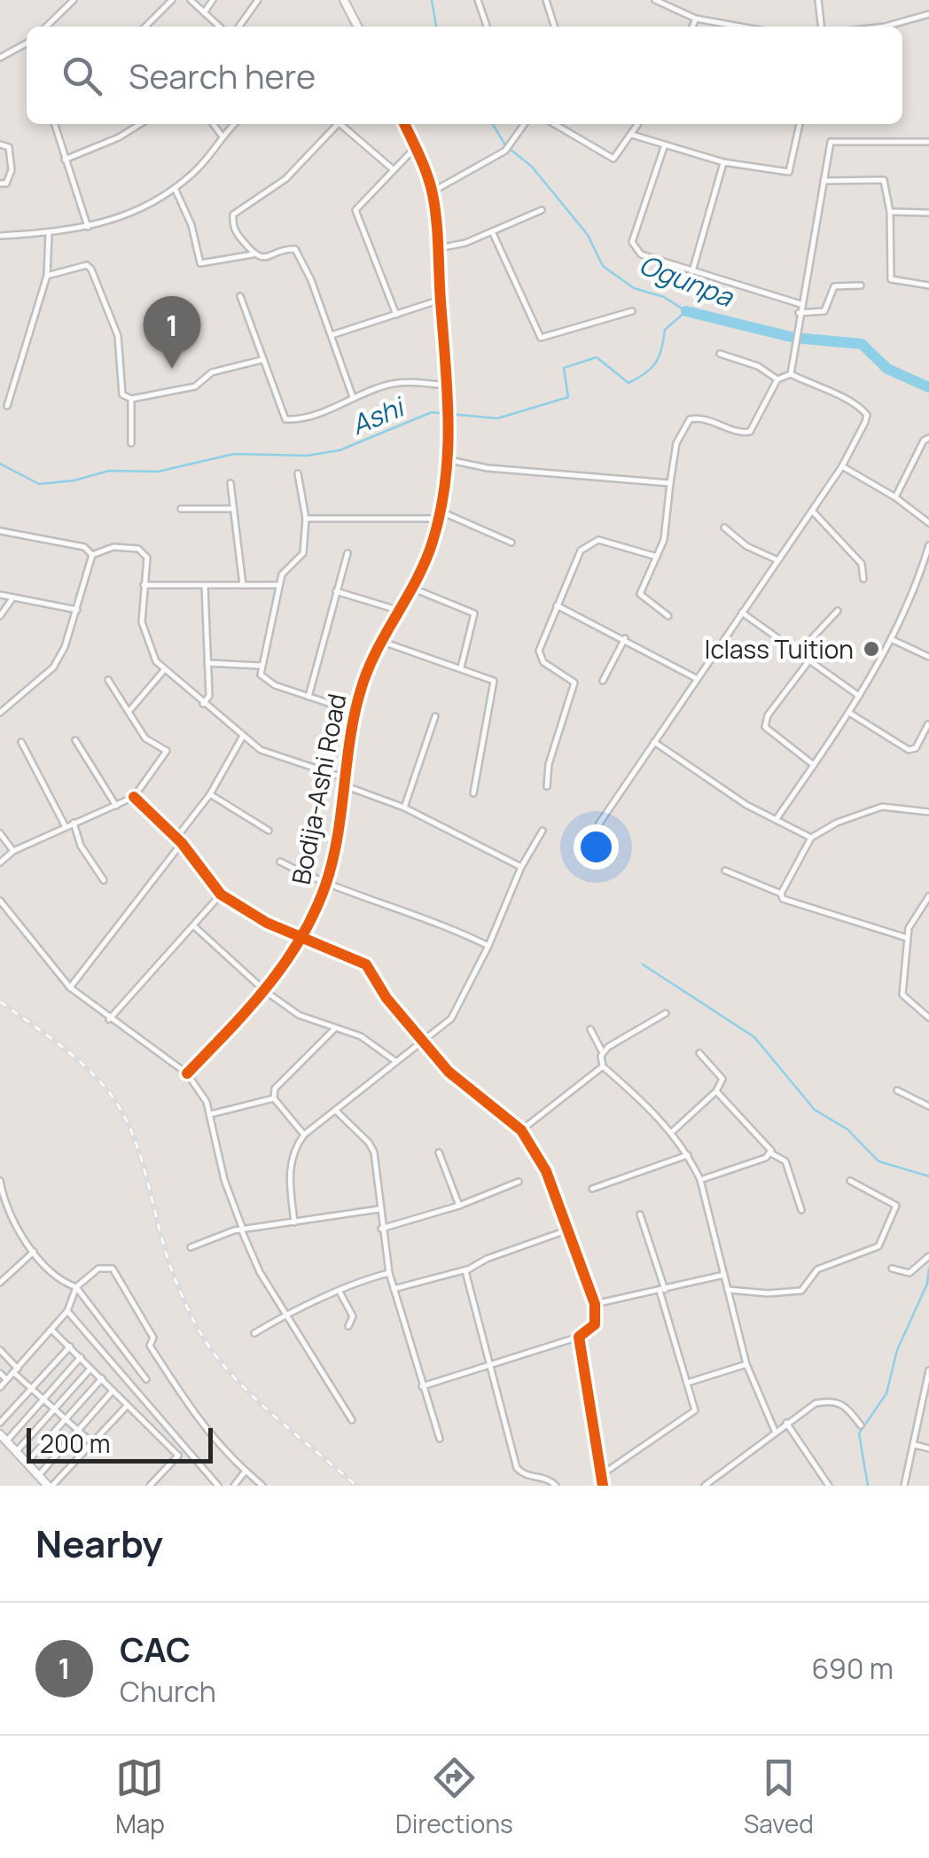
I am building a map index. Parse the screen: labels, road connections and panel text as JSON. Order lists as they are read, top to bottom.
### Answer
{
  "streets": {
    "street": ["Bodija-Ashi Road"]
  },
  "water": ["Ogunpa", "Ashi"],
  "places": ["Iclass Tuition"],
  "scale_bar": "200 m",
  "page": {
    "search": "Search here",
    "pins": "1",
    "scale": "200 m",
    "heading": "Nearby",
    "list": [
      {
        "mark": "1",
        "name": "CAC",
        "note": "Church",
        "value": "690 m"
      }
    ],
    "nav": ["Map", "Directions", "Saved"]
  }
}
